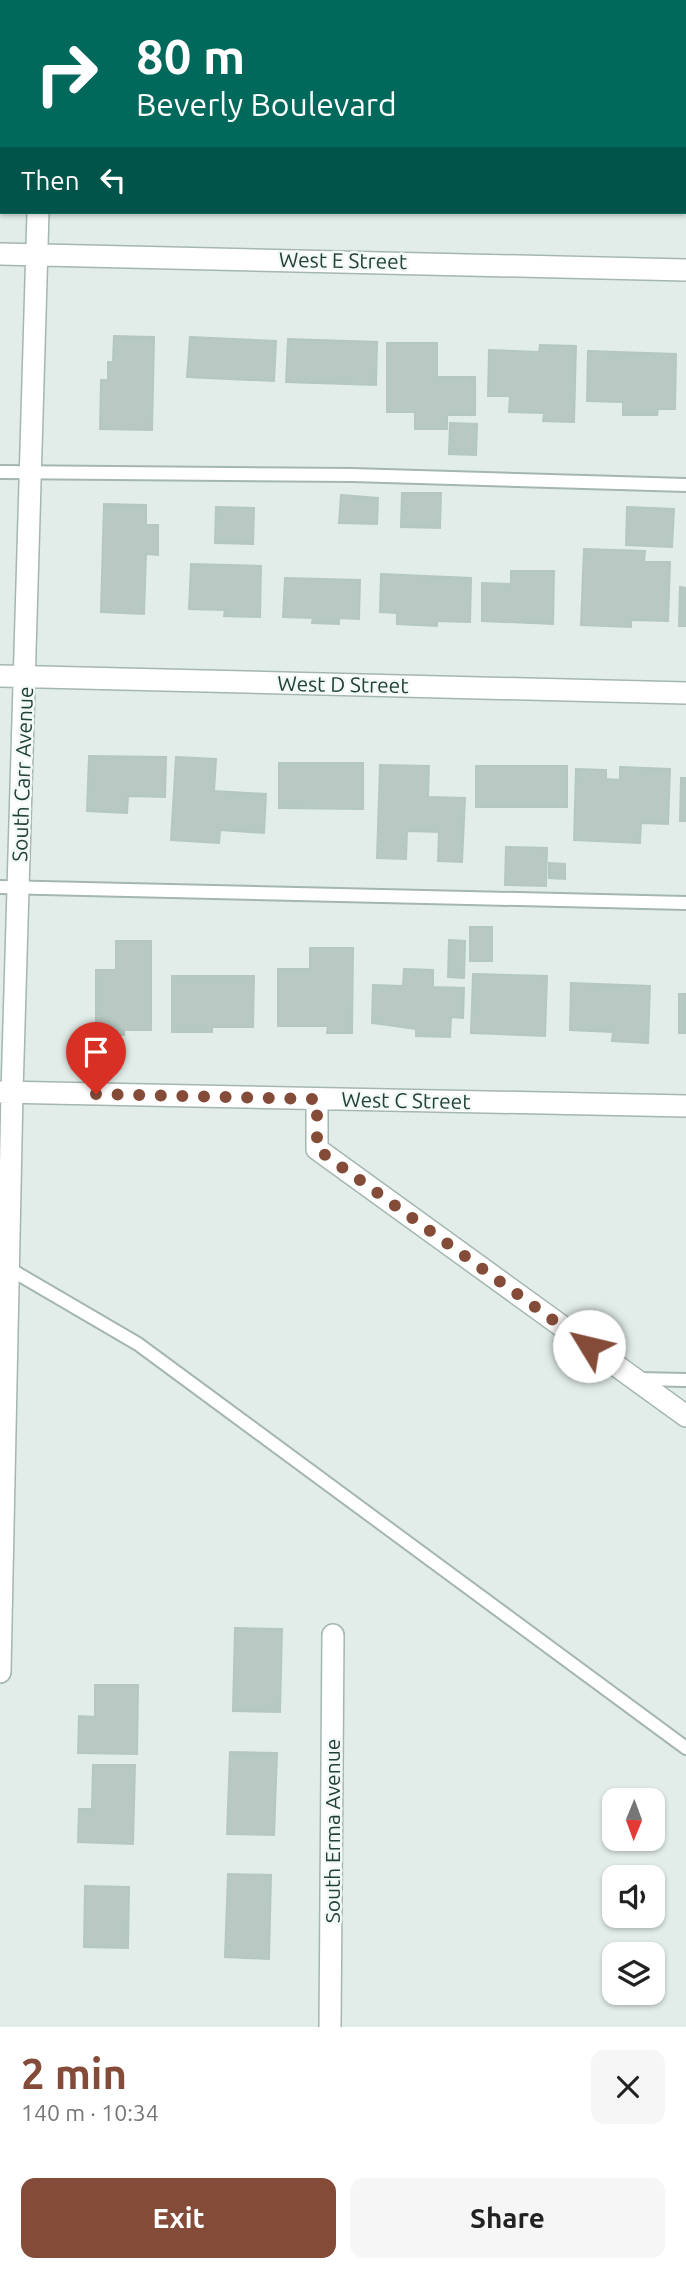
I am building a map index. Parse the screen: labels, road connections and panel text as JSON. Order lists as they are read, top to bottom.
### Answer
{
  "streets": {
    "street": [
      "West E Street",
      "West D Street",
      "South Carr Avenue",
      "West C Street",
      "South Erma Avenue"
    ]
  },
  "crossings": [
    ["West E Street", "South Carr Avenue"],
    ["West D Street", "South Carr Avenue"],
    ["South Carr Avenue", "West C Street"]
  ],
  "north": "bottom",
  "page": {
    "turn": ["80 m", "Beverly Boulevard"],
    "then": "Then",
    "heading": ["2 min", "140 m · 10:34"],
    "buttons": ["Exit", "Share"]
  }
}
